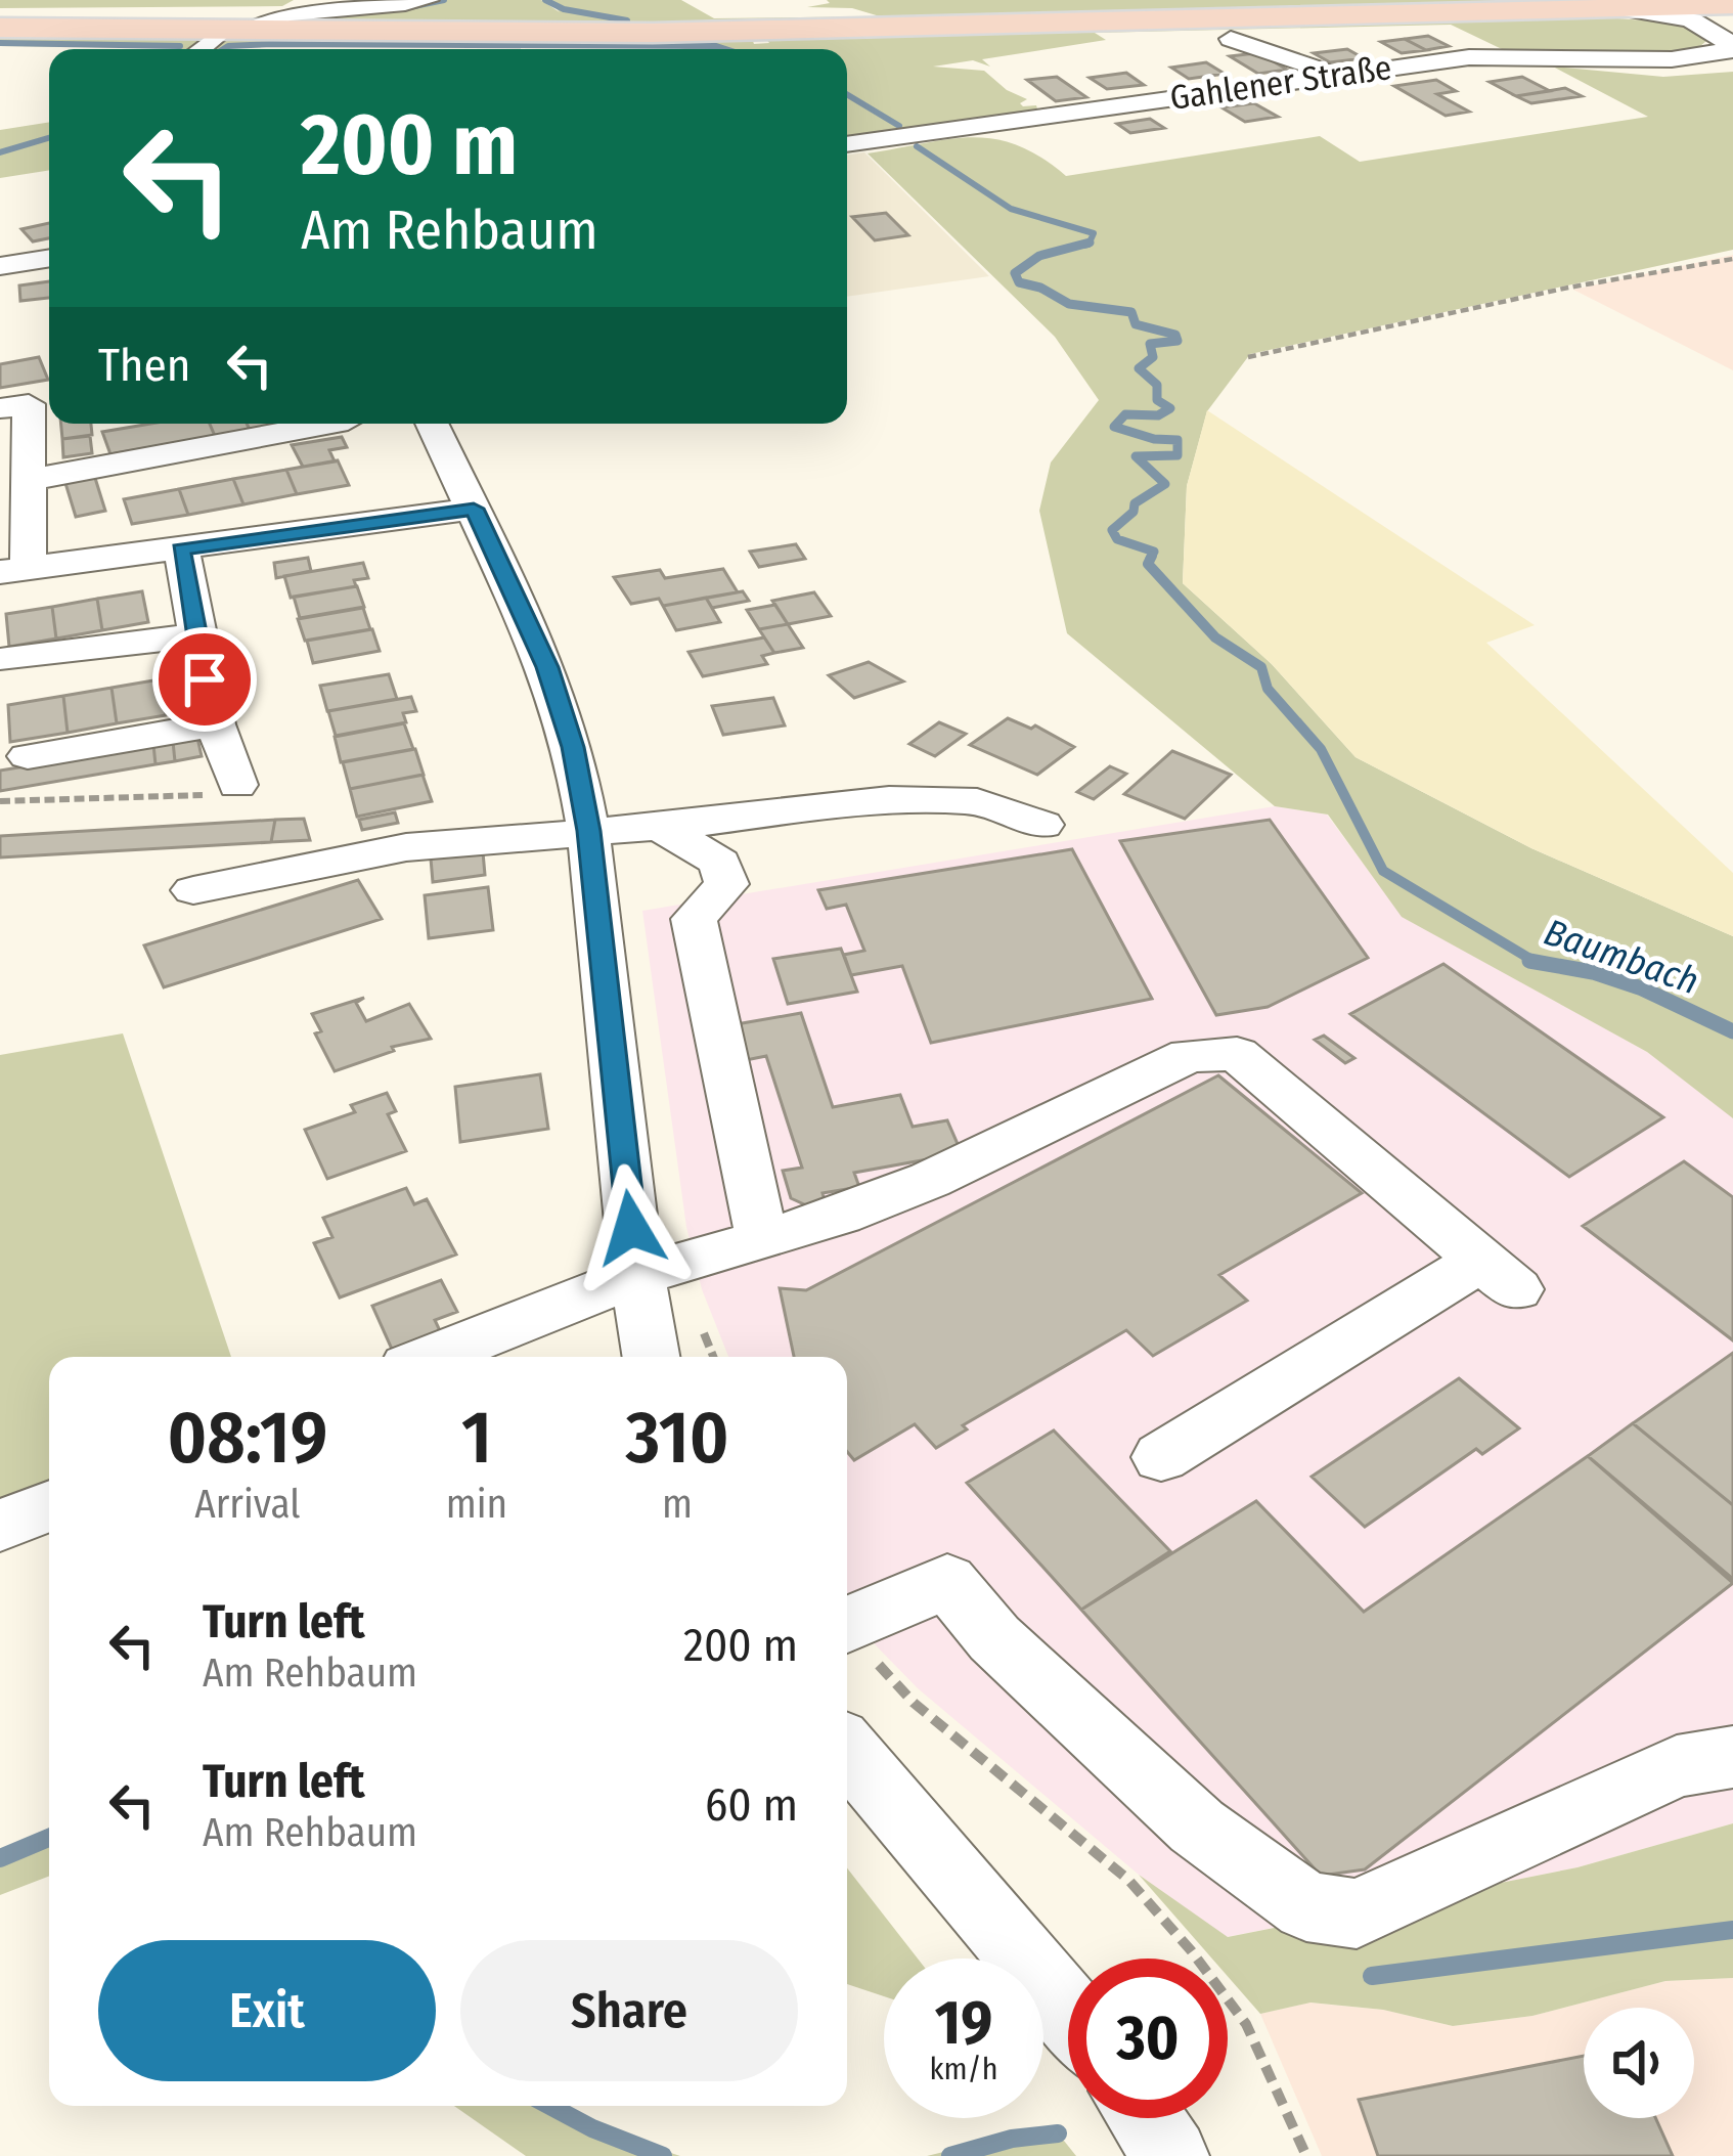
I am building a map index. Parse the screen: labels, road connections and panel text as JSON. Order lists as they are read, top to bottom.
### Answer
{
  "streets": {
    "street": ["Gahlener Straße"]
  },
  "water": ["Baumbach"],
  "page": {
    "turn": ["200 m", "Am Rehbaum"],
    "then": "Then",
    "eta": [
      "08:19",
      "Arrival",
      "1",
      "min",
      "310",
      "m"
    ],
    "list": [
      {
        "name": "Turn left",
        "note": "Am Rehbaum",
        "value": "200 m"
      },
      {
        "name": "Turn left",
        "note": "Am Rehbaum",
        "value": "60 m"
      }
    ],
    "buttons": ["Exit", "Share"],
    "speed": "19 km/h",
    "limit": "30"
  }
}
